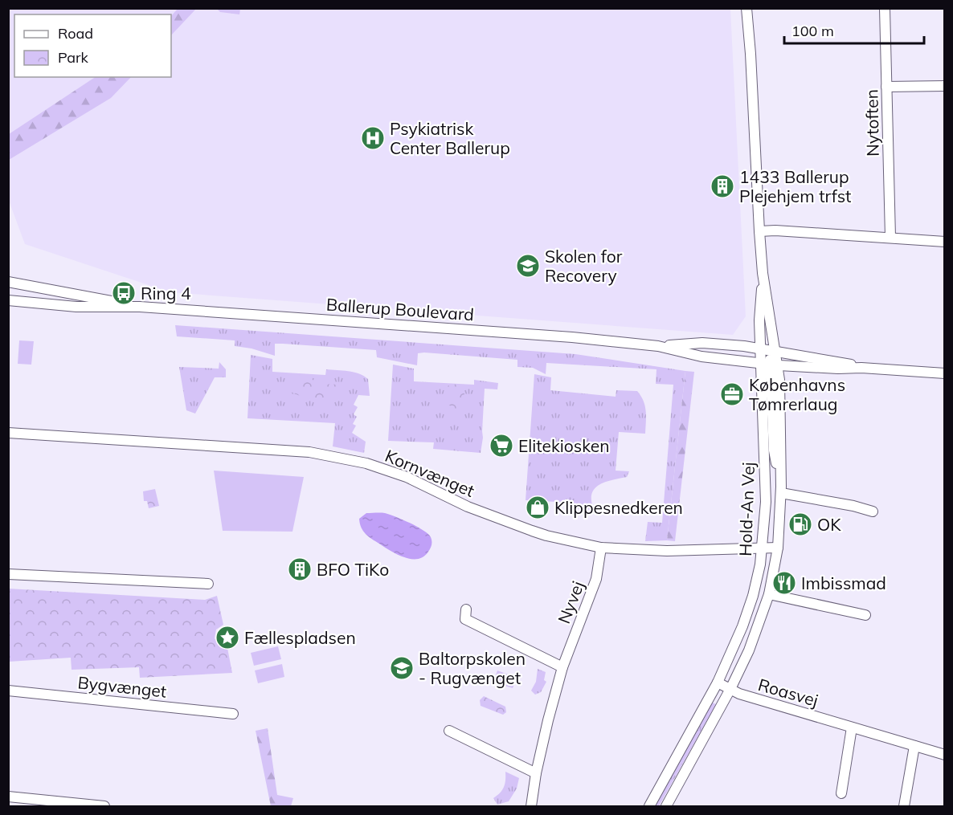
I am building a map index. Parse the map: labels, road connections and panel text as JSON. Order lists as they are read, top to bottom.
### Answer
{
  "streets": {
    "street": [
      "Nytoften",
      "Ballerup Boulevard",
      "Kornvænget",
      "Hold-An Vej",
      "Nyvej",
      "Bygvænget",
      "Roasvej"
    ]
  },
  "crossings": [
    ["Ballerup Boulevard", "Hold-An Vej"],
    ["Kornvænget", "Hold-An Vej"],
    ["Kornvænget", "Nyvej"],
    ["Hold-An Vej", "Roasvej"]
  ],
  "places": {
    "hospital": ["Psykiatrisk Center Ballerup"],
    "building": ["1433 Ballerup Plejehjem trfst", "BFO TiKo"],
    "school or university": ["Skolen for Recovery", "Baltorpskolen - Rugvænget"],
    "bus stop": ["Ring 4"],
    "office": ["Københavns Tømrerlaug"],
    "supermarket": ["Elitekiosken"],
    "shop": ["Klippesnedkeren"],
    "fuel station": ["OK"],
    "restaurant": ["Imbissmad"],
    "place": ["Fællespladsen"]
  },
  "legend": ["Road", "Park"],
  "scale_bar": "100 m"
}
